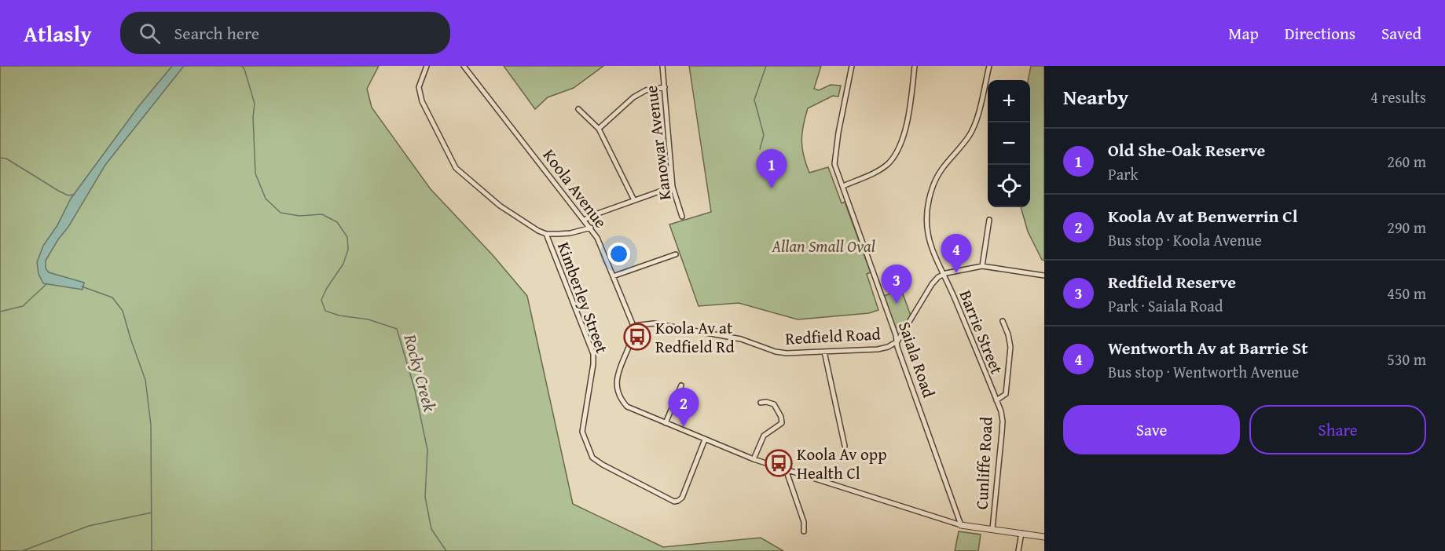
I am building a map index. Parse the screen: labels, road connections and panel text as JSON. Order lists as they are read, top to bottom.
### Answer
{
  "streets": {
    "street": [
      "Kanowar Avenue",
      "Koola Avenue",
      "Kimberley Street",
      "Barrie Street",
      "Redfield Road",
      "Saiala Road",
      "Cunliffe Road"
    ]
  },
  "crossings": [
    ["Koola Avenue", "Redfield Road"],
    ["Barrie Street", "Redfield Road"],
    ["Barrie Street", "Cunliffe Road"],
    ["Redfield Road", "Saiala Road"]
  ],
  "water": ["Rocky Creek"],
  "parks": ["Allan Small Oval"],
  "places": {
    "bus stop": ["Koola Av at Redfield Rd", "Koola Av opp Health Cl"]
  },
  "page": {
    "header": "Atlasly",
    "search": "Search here",
    "nav": ["Map", "Directions", "Saved"],
    "heading": ["Nearby", "4 results"],
    "map_buttons": ["+", "−"],
    "list": [
      {
        "mark": "1",
        "name": "Old She-Oak Reserve",
        "note": "Park",
        "value": "260 m"
      },
      {
        "mark": "2",
        "name": "Koola Av at Benwerrin Cl",
        "note": "Bus stop · Koola Avenue",
        "value": "290 m"
      },
      {
        "mark": "3",
        "name": "Redfield Reserve",
        "note": "Park · Saiala Road",
        "value": "450 m"
      },
      {
        "mark": "4",
        "name": "Wentworth Av at Barrie St",
        "note": "Bus stop · Wentworth Avenue",
        "value": "530 m"
      }
    ],
    "pins": [
      "1",
      "4",
      "3",
      "2"
    ],
    "buttons": ["Save", "Share"]
  }
}
